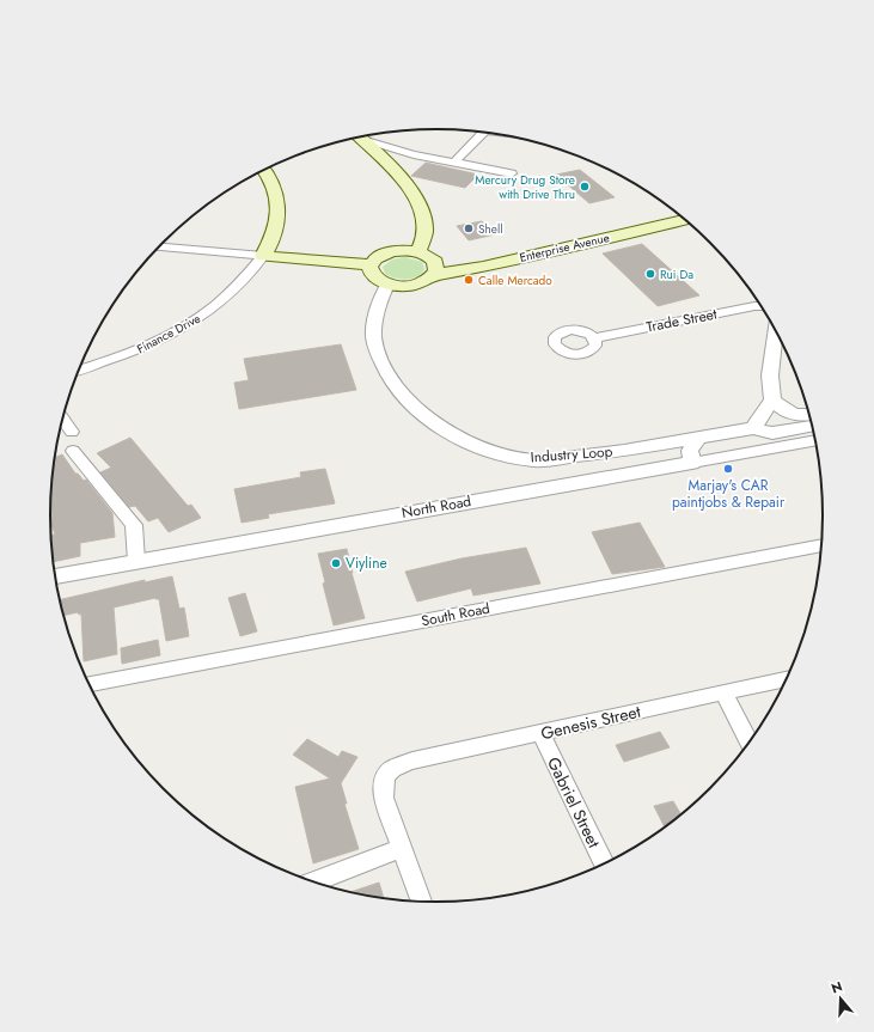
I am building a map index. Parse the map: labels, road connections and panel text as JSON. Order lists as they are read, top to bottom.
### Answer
{
  "streets": {
    "main road": ["Enterprise Avenue", "Finance Drive"],
    "street": [
      "Trade Street",
      "Industry Loop",
      "North Road",
      "South Road",
      "Genesis Street",
      "Gabriel Street"
    ]
  },
  "crossings": [
    ["Genesis Street", "Gabriel Street"]
  ],
  "places": [
    "Mercury Drug Store with Drive Thru",
    "Shell",
    "Rui Da",
    "Calle Mercado",
    "Marjay's CAR paintjobs & Repair",
    "Viyline"
  ],
  "north": "top"
}
